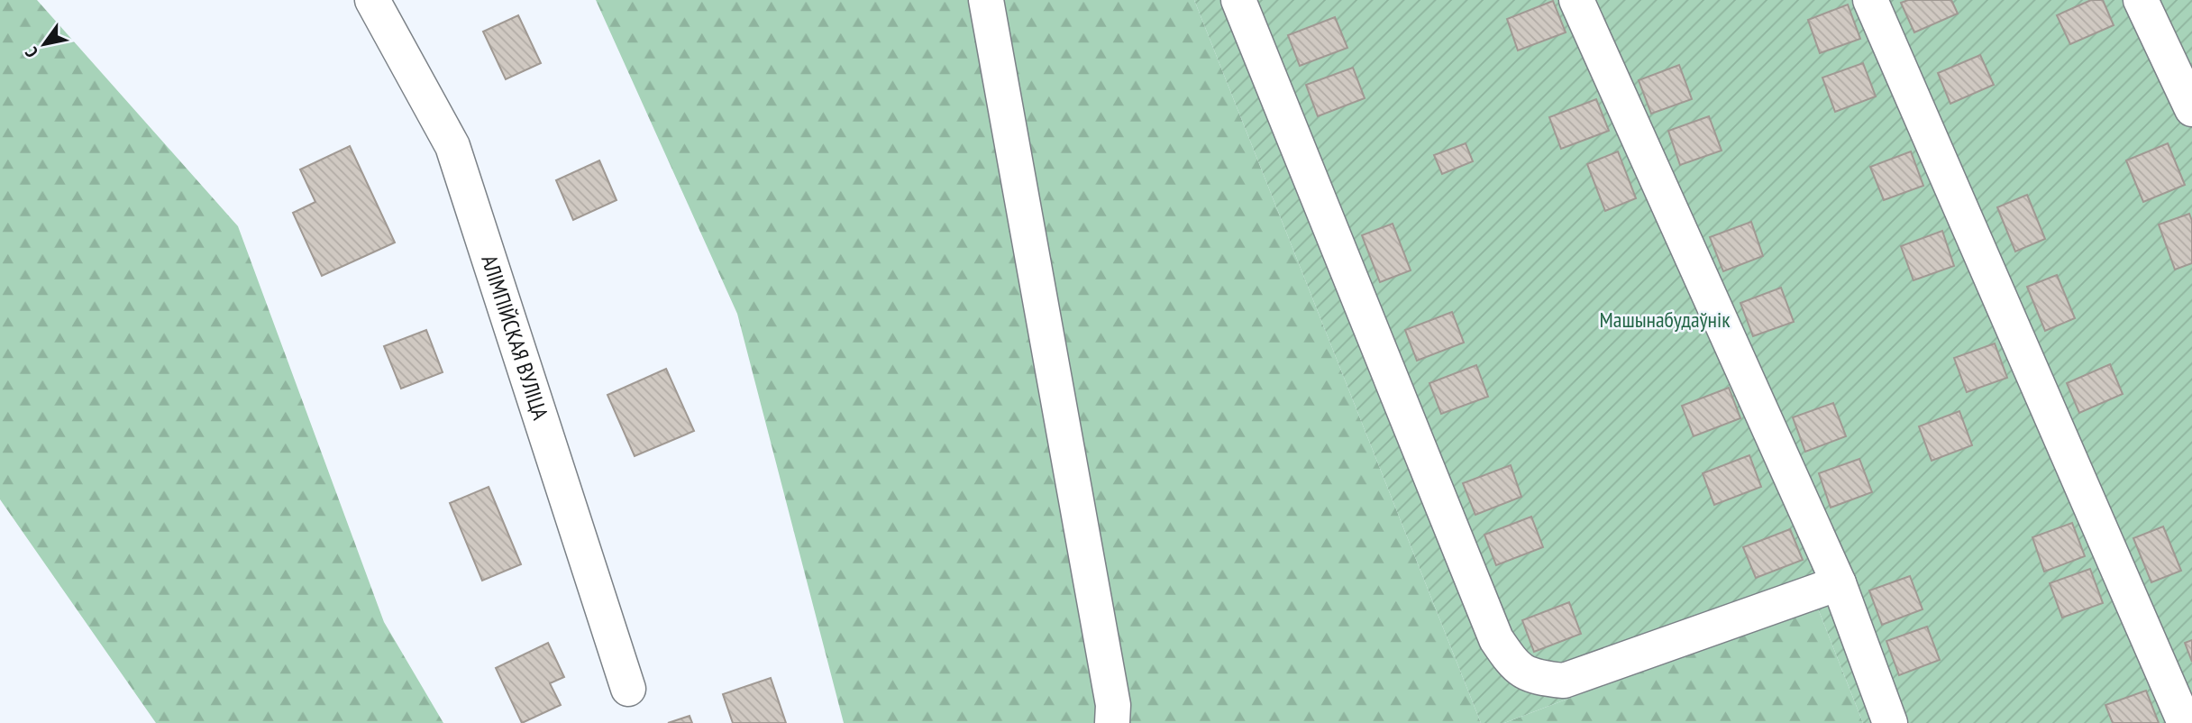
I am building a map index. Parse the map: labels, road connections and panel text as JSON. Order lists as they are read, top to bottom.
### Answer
{
  "streets": {
    "street": ["АЛІМПІЙСКАЯ ВУЛІЦА"]
  },
  "parks": ["Машынабудаўнік"],
  "north": "bottom left"
}
